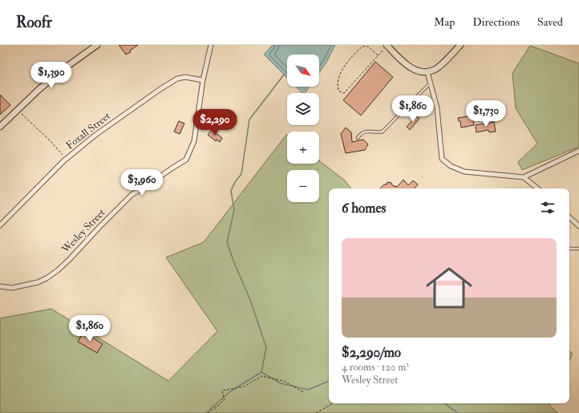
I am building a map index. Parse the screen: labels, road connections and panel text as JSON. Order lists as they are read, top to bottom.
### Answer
{
  "streets": {
    "street": ["Foxall Street", "Wesley Street"]
  },
  "crossings": [
    ["Foxall Street", "Wesley Street"]
  ],
  "north": "bottom right",
  "page": {
    "header": "Roofr",
    "nav": ["Map", "Directions", "Saved"],
    "map_buttons": ["+", "−"],
    "price": [
      "$1,390",
      "$1,860",
      "$1,730",
      "$2,290",
      "$3,960",
      "$1,860"
    ],
    "heading": "6 homes",
    "list": [
      {
        "name": "$2,290/mo",
        "note": "4 rooms · 120 m² · Wesley Street"
      }
    ]
  }
}
